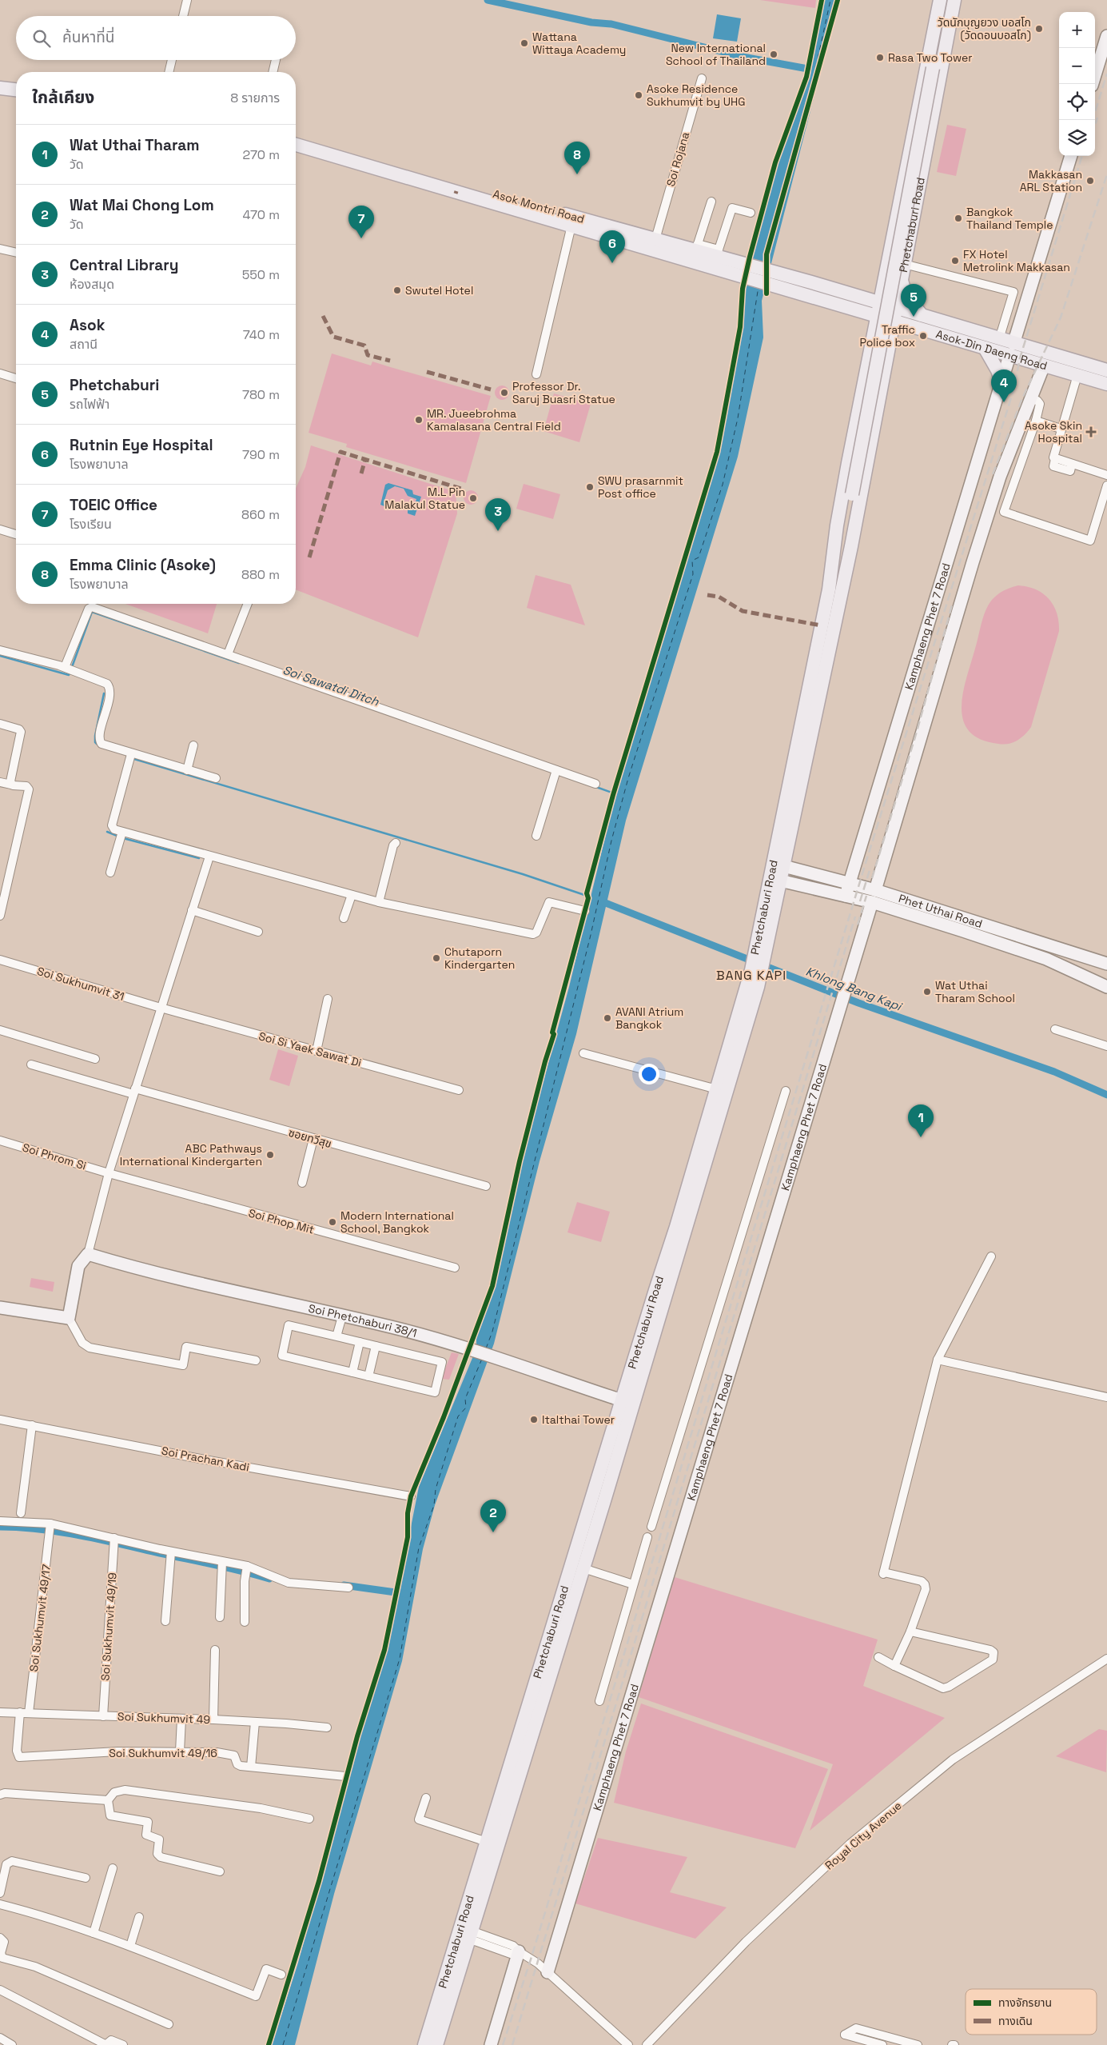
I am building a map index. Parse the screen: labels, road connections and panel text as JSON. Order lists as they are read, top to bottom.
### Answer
{
  "streets": {
    "main road": ["Asok Montri Road", "Phetchaburi Road", "Asok-Din Daeng Road"],
    "street": [
      "Soi Rojana",
      "Kamphaeng Phet 7 Road",
      "Phet Uthai Road",
      "Soi Sukhumvit 31",
      "Soi Si Yaek Sawat Di",
      "ซอยทวีสุข",
      "Soi Phrom Si",
      "Soi Phop Mit",
      "Soi Phetchaburi 38/1",
      "Soi Prachan Kadi",
      "Soi Sukhumvit 49/17",
      "Soi Sukhumvit 49/19",
      "Soi Sukhumvit 49",
      "Soi Sukhumvit 49/16",
      "Royal City Avenue"
    ]
  },
  "crossings": [
    ["Soi Rojana", "Asok Montri Road"],
    ["Asok Montri Road", "Phetchaburi Road"],
    ["Asok Montri Road", "Asok-Din Daeng Road"],
    ["Phetchaburi Road", "Asok-Din Daeng Road"],
    ["Phetchaburi Road", "Phet Uthai Road"],
    ["Phetchaburi Road", "Soi Phetchaburi 38/1"],
    ["Asok-Din Daeng Road", "Kamphaeng Phet 7 Road"],
    ["Kamphaeng Phet 7 Road", "Phet Uthai Road"],
    ["Soi Sukhumvit 31", "Soi Si Yaek Sawat Di"],
    ["Soi Phrom Si", "Soi Phop Mit"],
    ["Soi Sukhumvit 49/17", "Soi Sukhumvit 49"],
    ["Soi Sukhumvit 49/19", "Soi Sukhumvit 49"],
    ["Soi Sukhumvit 49", "Soi Sukhumvit 49/16"]
  ],
  "districts": ["BANG KAPI"],
  "water": ["Soi Sawatdi Ditch", "Khlong Bang Kapi"],
  "places": {
    "other": [
      "วัดนักบุญยวง บอสโก (วัดดอนบอสโก)",
      "Wattana Wittaya Academy",
      "New International School of Thailand",
      "Rasa Two Tower",
      "Asoke Residence Sukhumvit by UHG",
      "Makkasan ARL Station",
      "Bangkok Thailand Temple",
      "FX Hotel Metrolink Makkasan",
      "Swutel Hotel",
      "Traffic Police box",
      "Professor Dr. Saruj Buasri Statue",
      "MR. Jueebrohma Kamalasana Central Field",
      "SWU prasarnmit Post office",
      "M.L Pin Malakul Statue",
      "Chutaporn Kindergarten",
      "Wat Uthai Tharam School",
      "AVANI Atrium Bangkok",
      "ABC Pathways International Kindergarten",
      "Modern International School, Bangkok",
      "Italthai Tower"
    ],
    "health": ["Asoke Skin Hospital"]
  },
  "legend": ["ทางจักรยาน", "ทางเดิน"],
  "page": {
    "map_buttons": ["+", "−"],
    "search": "ค้นหาที่นี่",
    "heading": ["ใกล้เคียง", "8 รายการ"],
    "list": [
      {
        "mark": "1",
        "name": "Wat Uthai Tharam",
        "note": "วัด",
        "value": "270 m"
      },
      {
        "mark": "2",
        "name": "Wat Mai Chong Lom",
        "note": "วัด",
        "value": "470 m"
      },
      {
        "mark": "3",
        "name": "Central Library",
        "note": "ห้องสมุด",
        "value": "550 m"
      },
      {
        "mark": "4",
        "name": "Asok",
        "note": "สถานี",
        "value": "740 m"
      },
      {
        "mark": "5",
        "name": "Phetchaburi",
        "note": "รถไฟฟ้า",
        "value": "780 m"
      },
      {
        "mark": "6",
        "name": "Rutnin Eye Hospital",
        "note": "โรงพยาบาล",
        "value": "790 m"
      },
      {
        "mark": "7",
        "name": "TOEIC Office",
        "note": "โรงเรียน",
        "value": "860 m"
      },
      {
        "mark": "8",
        "name": "Emma Clinic (Asoke)",
        "note": "โรงพยาบาล",
        "value": "880 m"
      }
    ],
    "pins": [
      "8",
      "7",
      "6",
      "5",
      "4",
      "3",
      "1",
      "2"
    ]
  }
}
